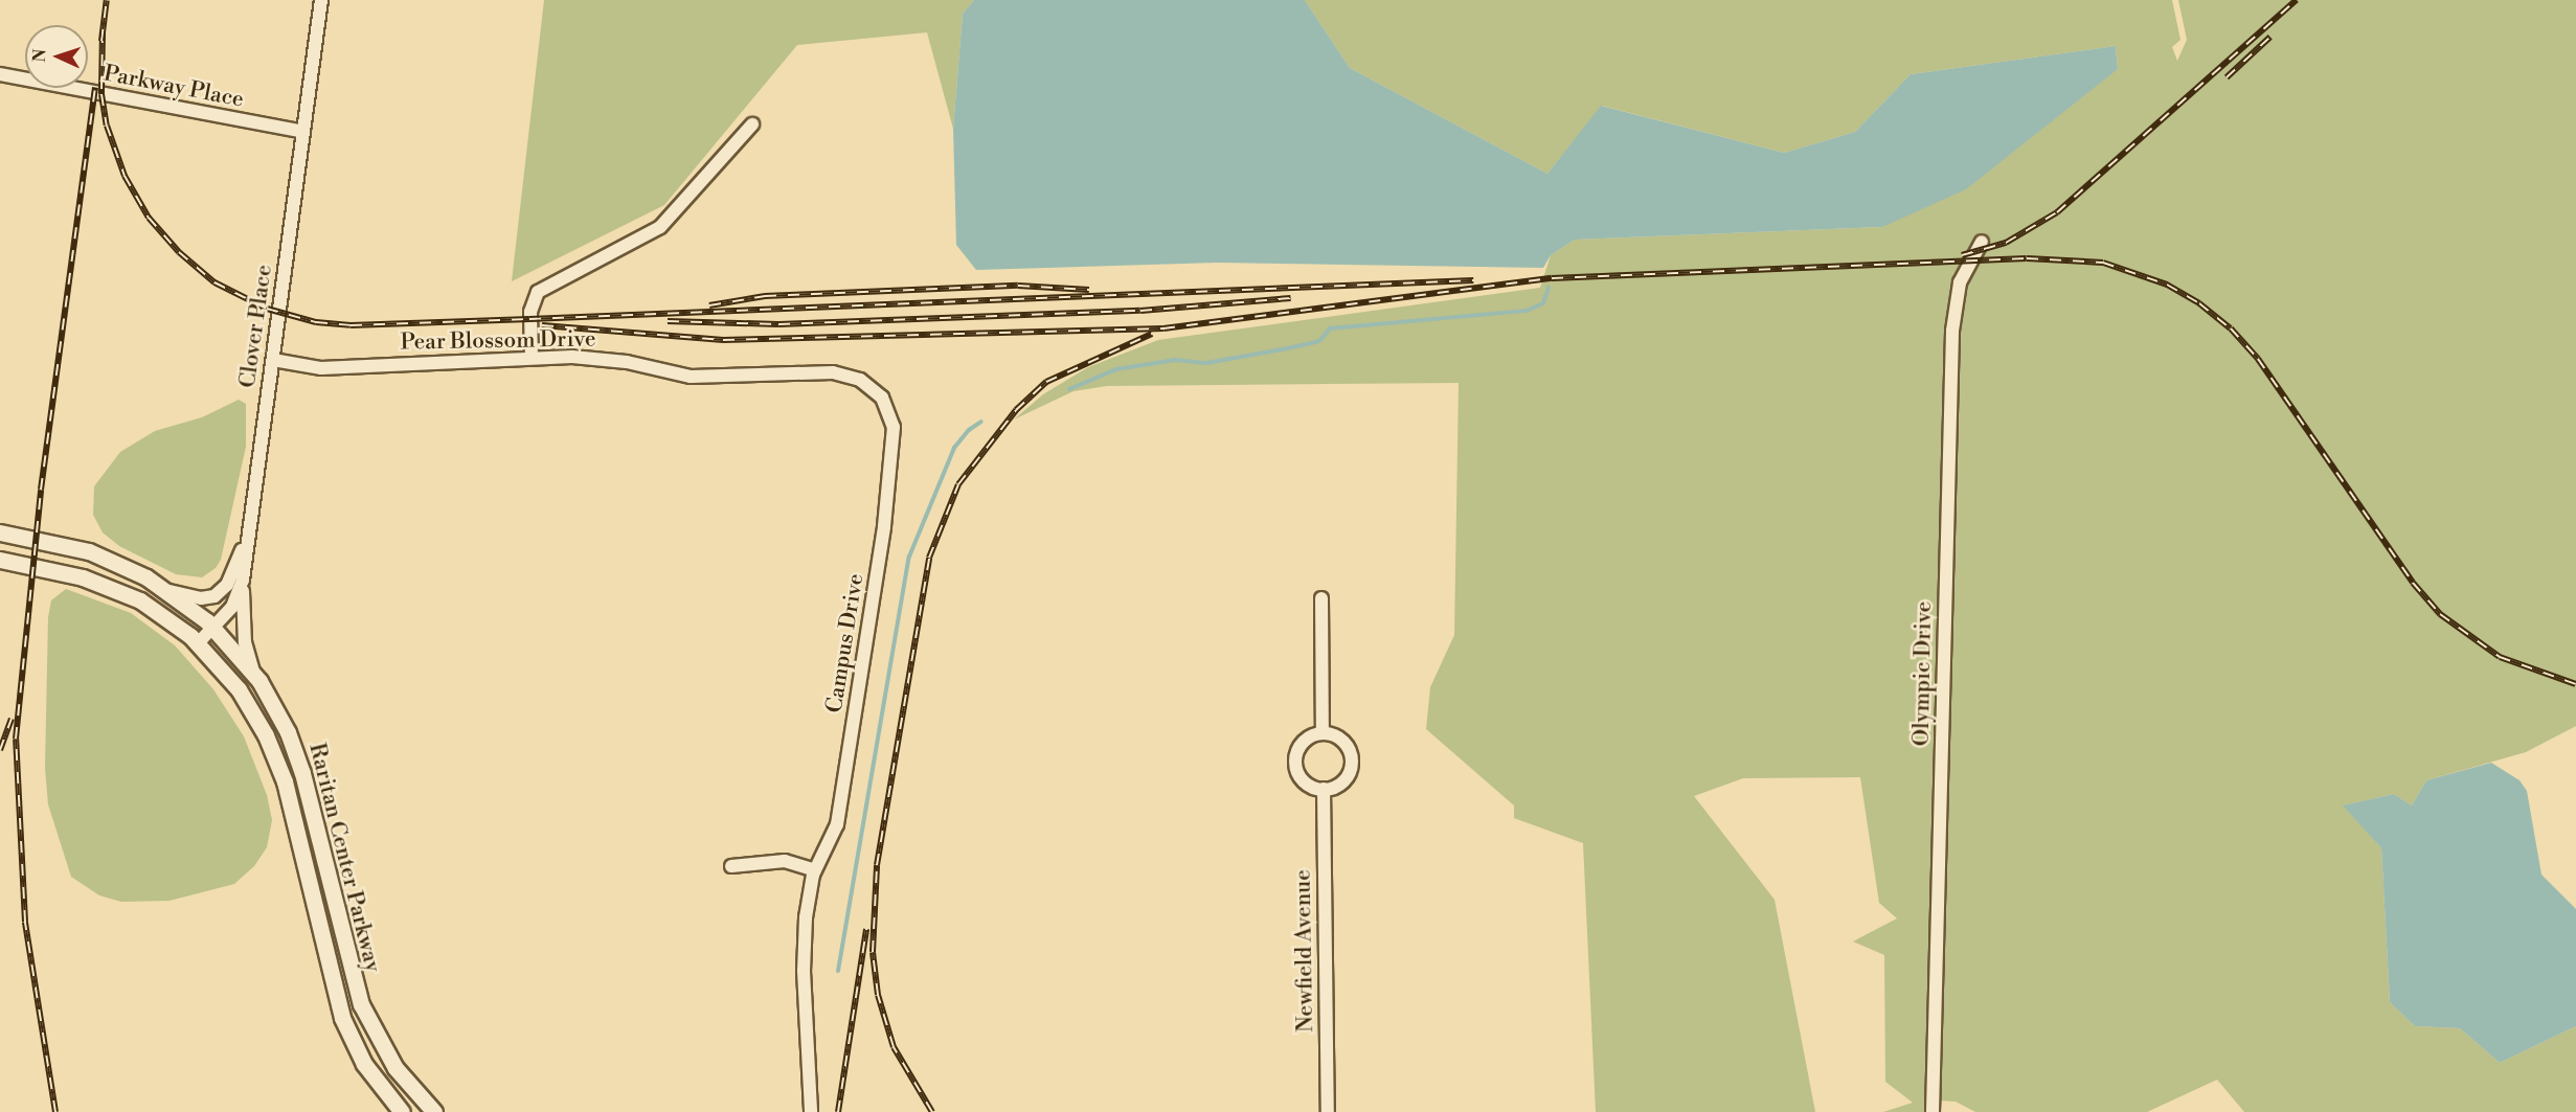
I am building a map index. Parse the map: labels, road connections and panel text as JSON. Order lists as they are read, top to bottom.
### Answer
{
  "streets": {
    "street": [
      "Parkway Place",
      "Clover Place",
      "Pear Blossom Drive",
      "Campus Drive",
      "Olympic Drive",
      "Raritan Center Parkway",
      "Newfield Avenue"
    ]
  },
  "crossings": [
    ["Parkway Place", "Clover Place"],
    ["Clover Place", "Pear Blossom Drive"],
    ["Clover Place", "Raritan Center Parkway"],
    ["Pear Blossom Drive", "Campus Drive"]
  ],
  "north": "left"
}
